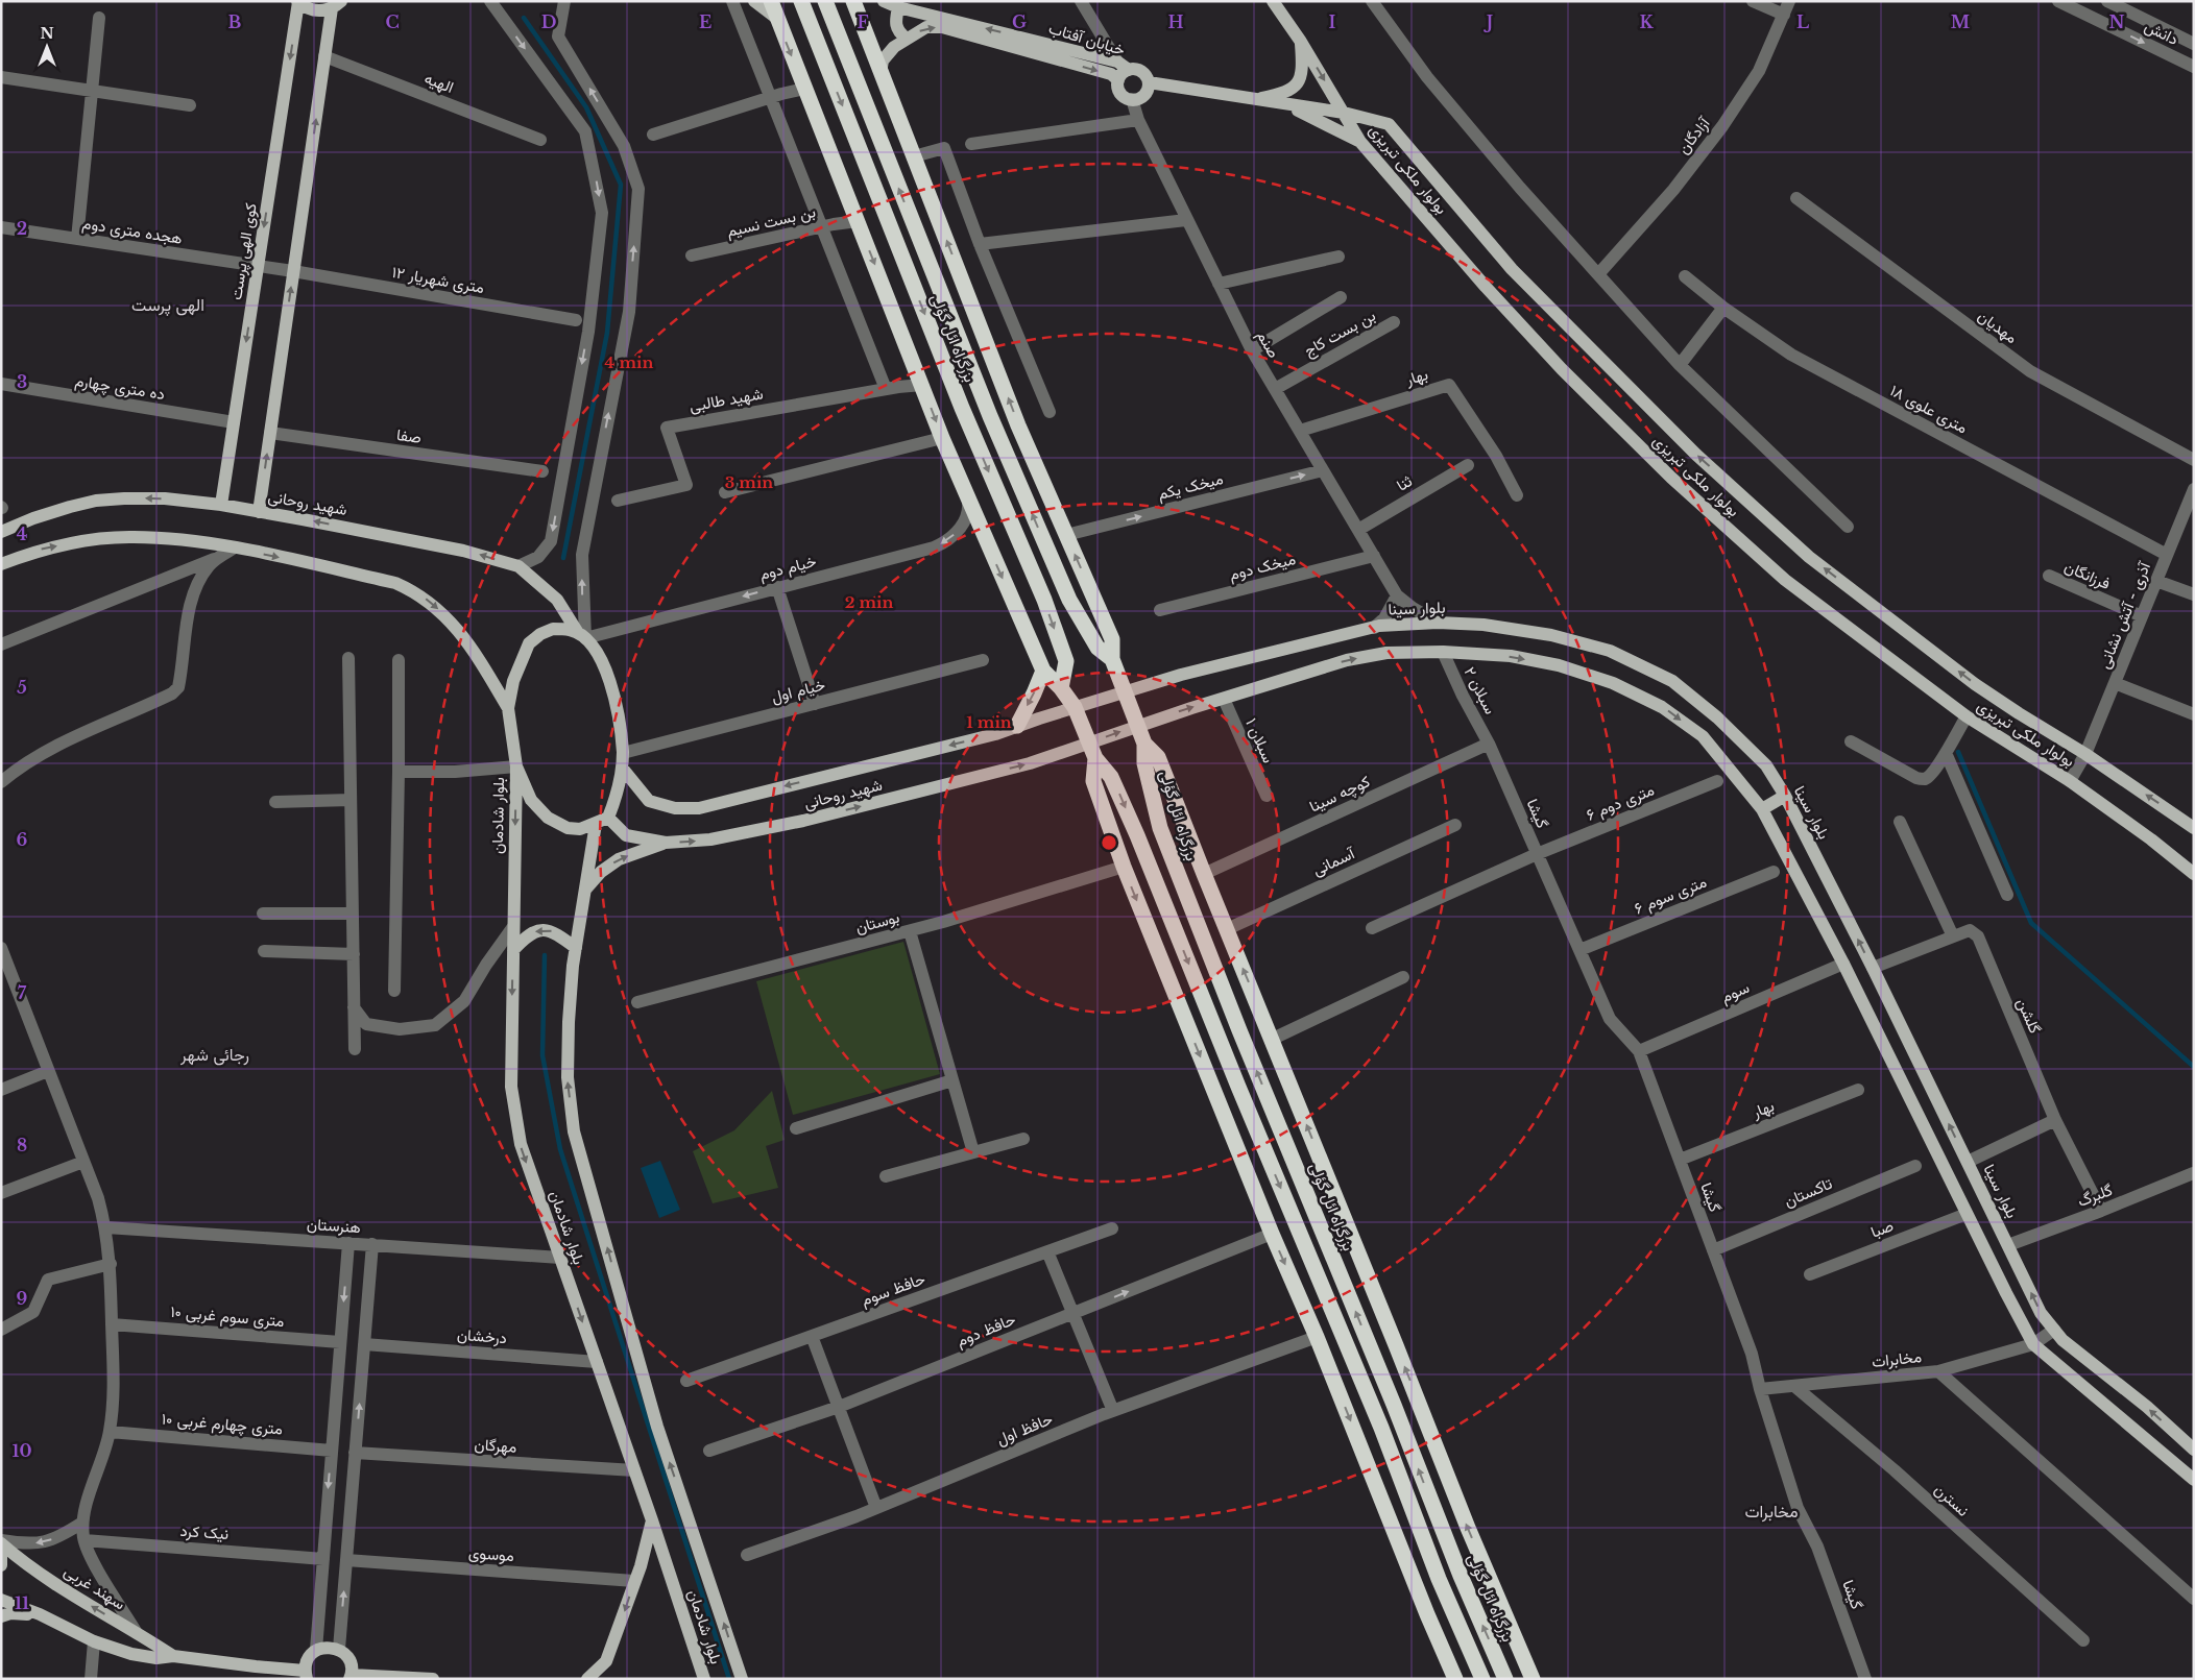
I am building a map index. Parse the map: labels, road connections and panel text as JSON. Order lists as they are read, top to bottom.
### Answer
{
  "streets": {
    "highway": ["بزرگراه ائل گؤلی"],
    "main road": [
      "خیابان آفتاب",
      "بولوار ملکی تبریزی",
      "کوی الهی پرست",
      "شهید روحانی",
      "بلوار سینا",
      "بلوار شادمان",
      "سهند غربی"
    ],
    "street": [
      "دانش",
      "الهیه",
      "آزادگان",
      "بن بست نسیم",
      "هجده متری دوم",
      "۱۲ متری شهریار",
      "مهدیان",
      "بن بست کاج",
      "صنم",
      "بهار",
      "ده متری چهارم",
      "شهید طالبی",
      "۱۸ متری علوی",
      "صفا",
      "ثنا",
      "میخک یکم",
      "میخک دوم",
      "خیام دوم",
      "فرزانگان",
      "آذرى - آتش نشانى",
      "خیام اول",
      "سبلان ۲",
      "سبلان ۱",
      "کوچه سینا",
      "۶ متری دوم",
      "گیشا",
      "آسمانی",
      "۶ متری سوم",
      "بوستان",
      "سوم",
      "گلشن",
      "تاکستان",
      "گلبرگ",
      "هنرستان",
      "صبا",
      "حافظ سوم",
      "۱۰ متری سوم غربی",
      "حافظ دوم",
      "درخشان",
      "مخابرات",
      "۱۰ متری چهارم غربی",
      "حافظ اول",
      "مهرگان",
      "نسترن",
      "نیک کرد",
      "موسوی"
    ]
  },
  "crossings": [
    ["خیابان آفتاب", "صنم"],
    ["بولوار ملکی تبریزی", "آذرى - آتش نشانى"],
    ["هجده متری دوم", "کوی الهی پرست"],
    ["هجده متری دوم", "۱۲ متری شهریار"],
    ["کوی الهی پرست", "ده متری چهارم"],
    ["کوی الهی پرست", "شهید روحانی"],
    ["بن بست کاج", "صنم"],
    ["صنم", "بهار"],
    ["صنم", "ثنا"],
    ["صنم", "میخک یکم"],
    ["صنم", "میخک دوم"],
    ["بهار", "گیشا"],
    ["۱۸ متری علوی", "آذرى - آتش نشانى"],
    ["شهید روحانی", "خیام دوم"],
    ["شهید روحانی", "بلوار سینا"],
    ["شهید روحانی", "خیام اول"],
    ["شهید روحانی", "بلوار شادمان"],
    ["خیام دوم", "خیام اول"],
    ["خیام دوم", "بلوار شادمان"],
    ["فرزانگان", "آذرى - آتش نشانى"],
    ["بلوار سینا", "گلشن"],
    ["بلوار سینا", "گلبرگ"],
    ["بلوار سینا", "مخابرات"],
    ["خیام اول", "بلوار شادمان"],
    ["سبلان ۲", "کوچه سینا"],
    ["سبلان ۲", "گیشا"],
    ["کوچه سینا", "گیشا"],
    ["۶ متری دوم", "گیشا"],
    ["گیشا", "۶ متری سوم"],
    ["گیشا", "سوم"],
    ["گیشا", "تاکستان"],
    ["گیشا", "مخابرات"],
    ["بلوار شادمان", "هنرستان"],
    ["بلوار شادمان", "درخشان"],
    ["بلوار شادمان", "مهرگان"],
    ["گلشن", "گلبرگ"],
    ["مخابرات", "نسترن"]
  ],
  "one_way": ["میخک یکم", "حافظ دوم"],
  "districts": ["الهی پرست", "رجائی شهر", "مخابرات"],
  "north": "top",
  "grid": {
    "columns": [
      "B",
      "C",
      "D",
      "E",
      "F",
      "G",
      "H",
      "I",
      "J",
      "K",
      "L",
      "M",
      "N"
    ],
    "rows": [
      "2",
      "3",
      "4",
      "5",
      "6",
      "7",
      "8",
      "9",
      "10",
      "11"
    ]
  },
  "rings": [
    "4 min",
    "3 min",
    "2 min",
    "1 min"
  ]
}
